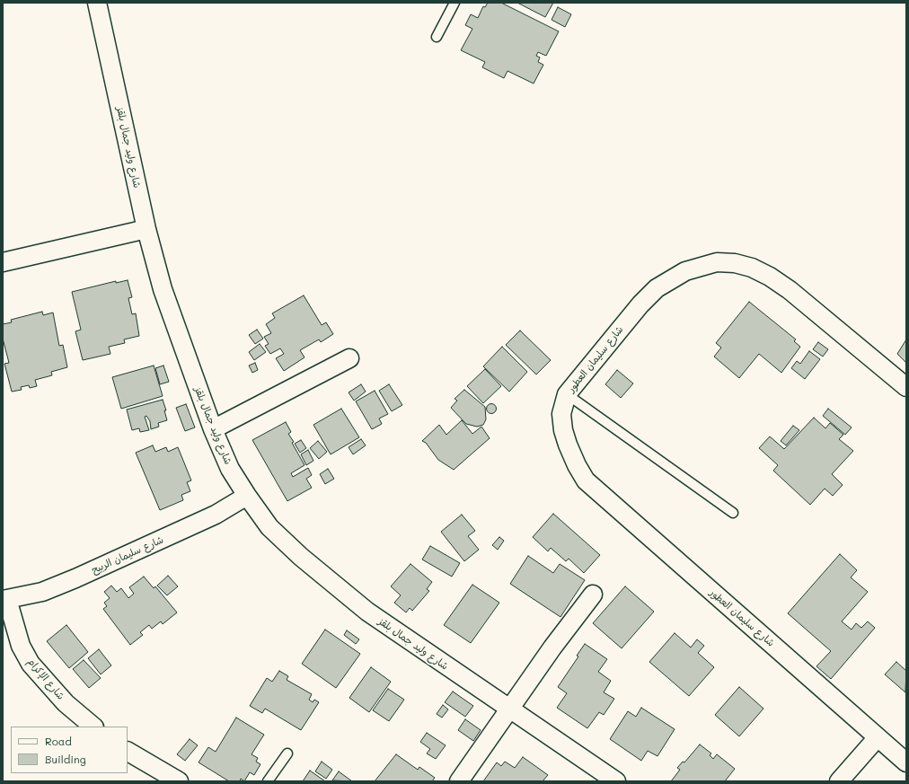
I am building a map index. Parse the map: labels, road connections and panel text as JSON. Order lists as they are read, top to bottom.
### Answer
{
  "streets": {
    "street": [
      "شارع وليد جمال بلقز",
      "شارع سليمان العطور",
      "شارع سليمان الربيح",
      "شارع الإكرام"
    ]
  },
  "crossings": [
    ["شارع وليد جمال بلقز", "شارع سليمان الربيح"],
    ["شارع سليمان الربيح", "شارع الإكرام"]
  ],
  "legend": ["Road", "Building"]
}
